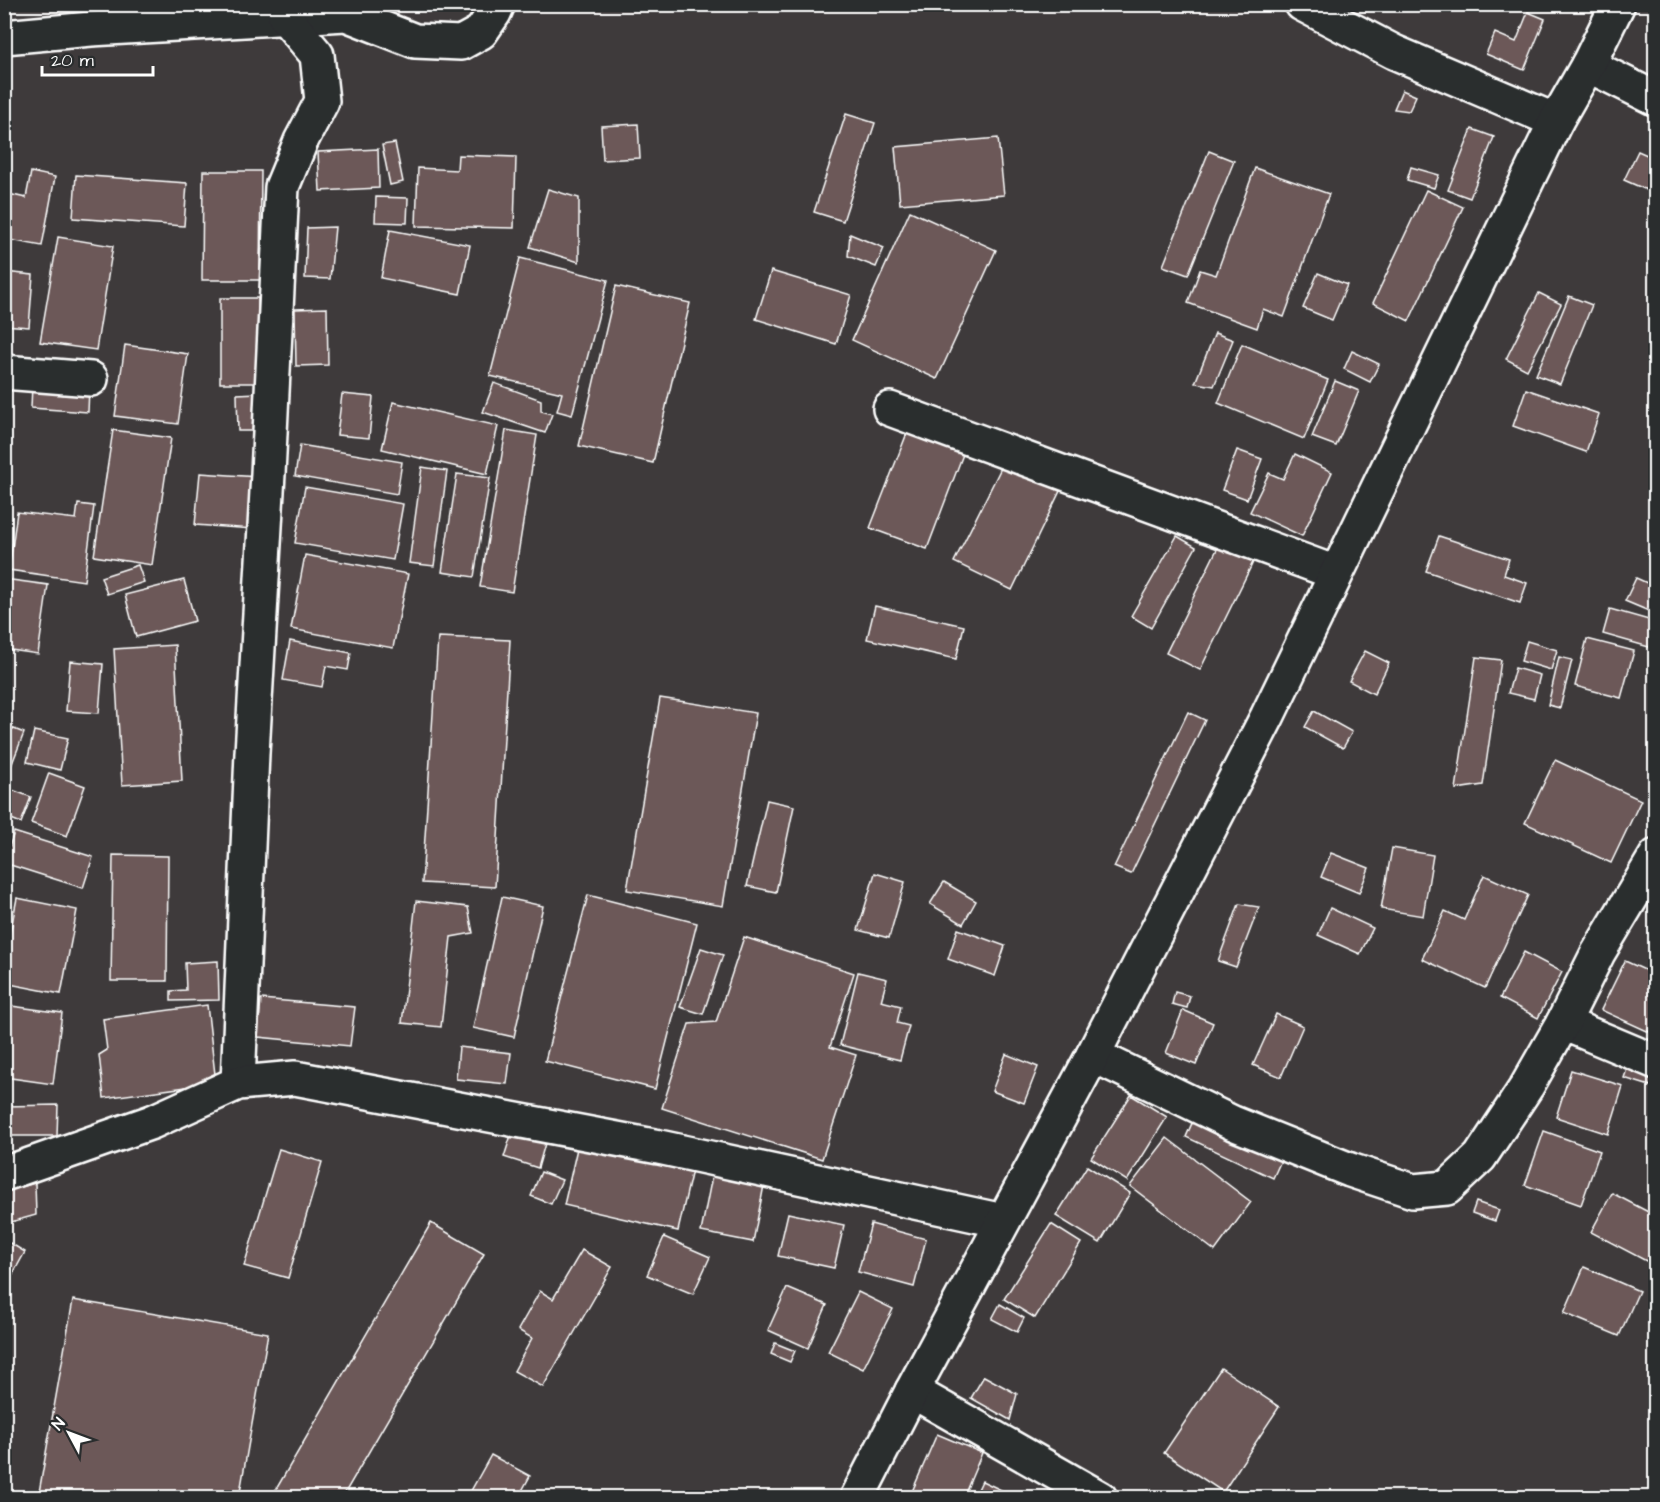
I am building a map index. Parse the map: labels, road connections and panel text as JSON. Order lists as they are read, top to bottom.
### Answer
{
  "scale_bar": "20 m",
  "north": "top left"
}
